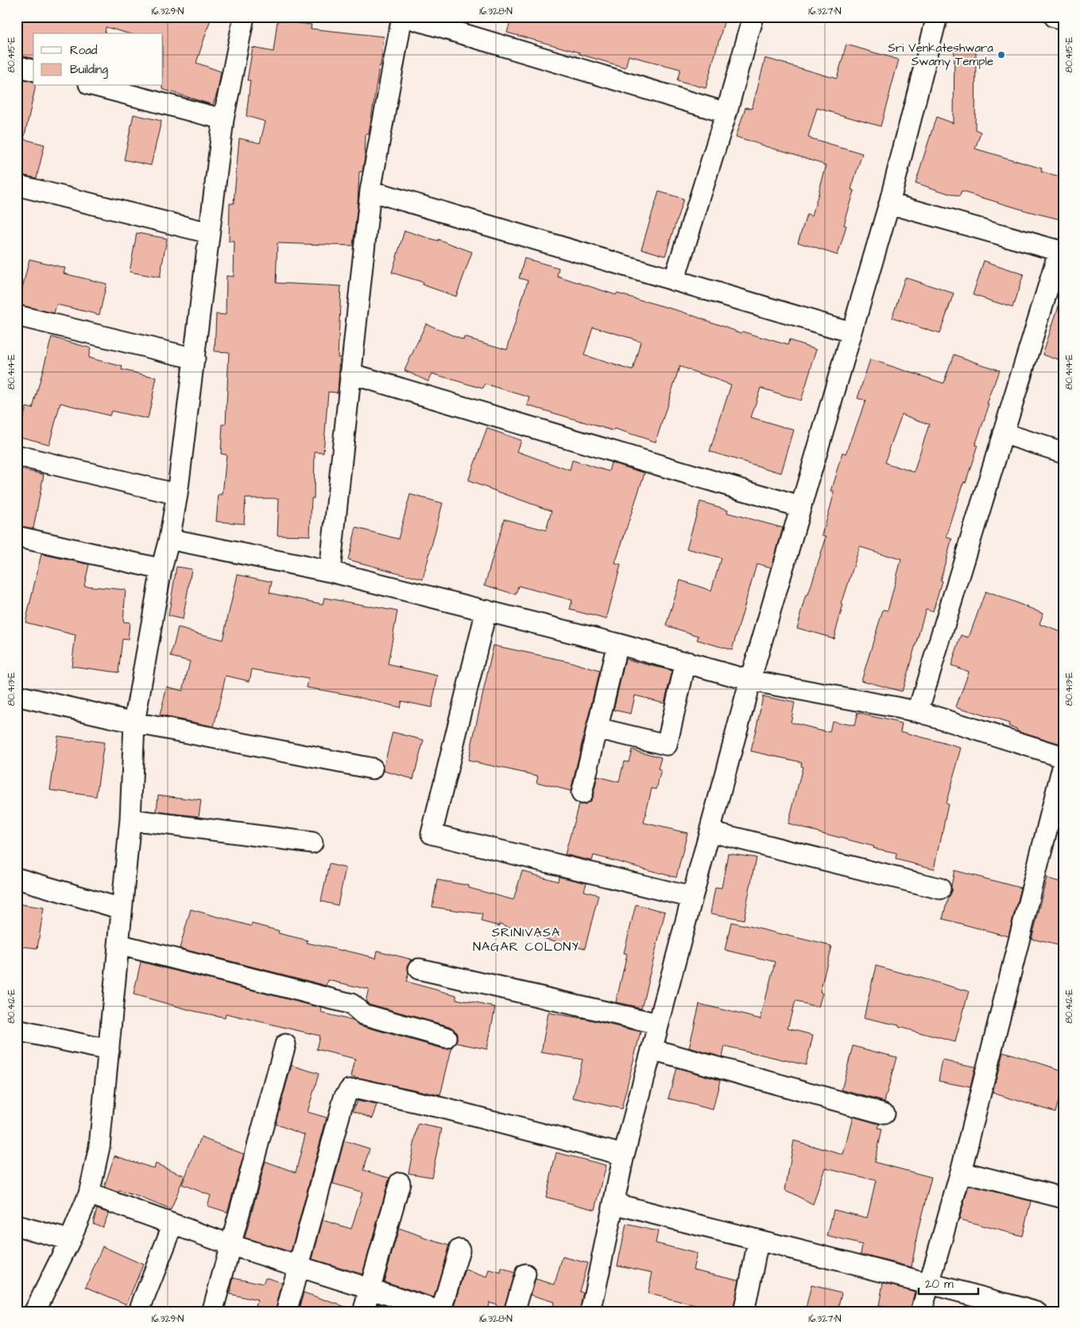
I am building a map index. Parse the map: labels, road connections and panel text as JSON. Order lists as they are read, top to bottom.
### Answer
{
  "districts": ["SRINIVASA NAGAR COLONY"],
  "places": ["Sri Venkateshwara Swamy Temple"],
  "legend": ["Road", "Building"],
  "scale_bar": "20 m",
  "coordinates": [
    "16.329°N",
    "16.328°N",
    "16.327°N",
    "80.415°E",
    "80.414°E",
    "80.413°E",
    "80.412°E"
  ]
}
